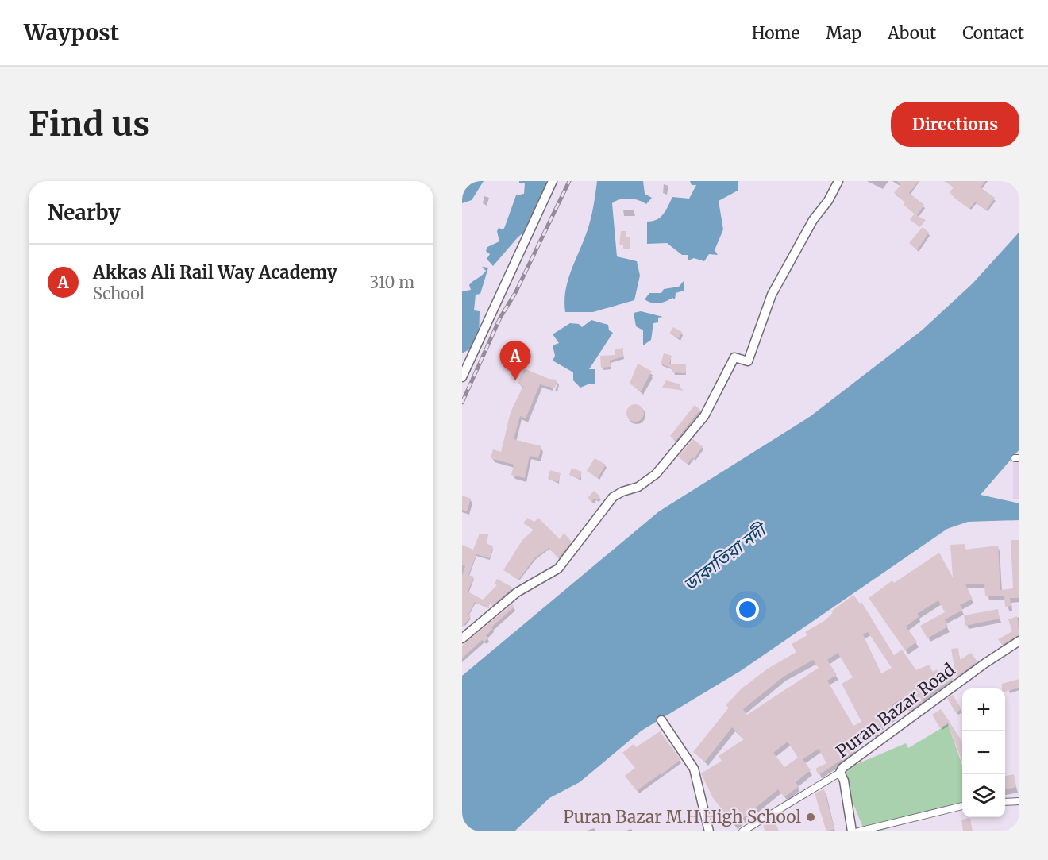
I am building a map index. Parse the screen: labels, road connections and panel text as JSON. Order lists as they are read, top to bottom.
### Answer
{
  "streets": {
    "street": ["Puran Bazar Road"]
  },
  "water": ["ডাকাতিয়া নদী"],
  "places": ["Puran Bazar M.H High School"],
  "page": {
    "header": "Waypost",
    "nav": [
      "Home",
      "Map",
      "About",
      "Contact"
    ],
    "buttons": "Directions",
    "title": "Find us",
    "heading": "Nearby",
    "list": [
      {
        "mark": "A",
        "name": "Akkas Ali Rail Way Academy",
        "note": "School",
        "value": "310 m"
      }
    ],
    "pins": "A",
    "map_buttons": ["+", "−"]
  }
}
